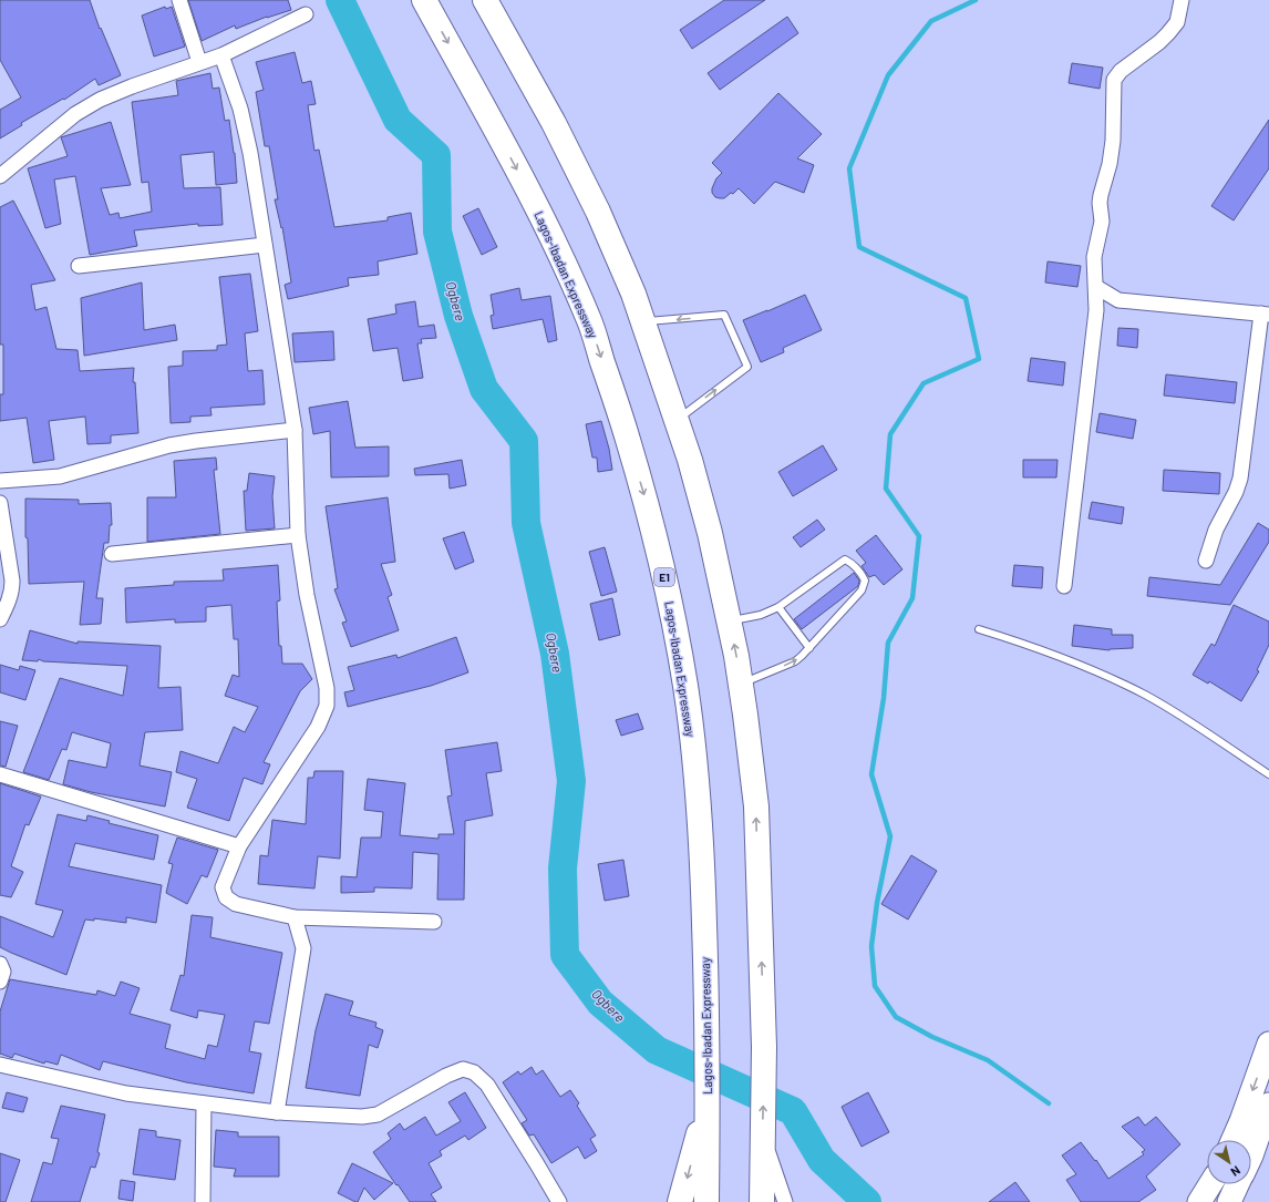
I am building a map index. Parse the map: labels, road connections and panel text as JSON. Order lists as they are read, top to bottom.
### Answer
{
  "streets": {
    "highway": ["Lagos-Ibadan Expressway", "E1"]
  },
  "water": ["Ogbere"],
  "north": "bottom right"
}
